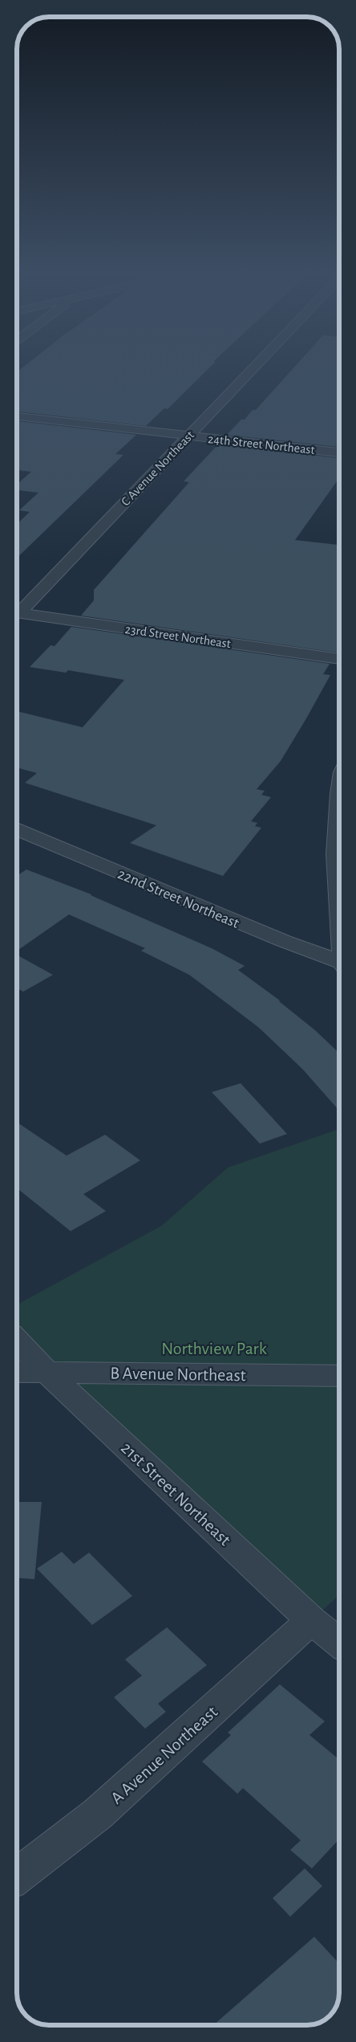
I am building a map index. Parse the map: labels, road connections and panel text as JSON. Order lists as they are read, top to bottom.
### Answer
{
  "streets": {
    "street": [
      "24th Street Northeast",
      "C Avenue Northeast",
      "23rd Street Northeast",
      "22nd Street Northeast",
      "B Avenue Northeast",
      "21st Street Northeast",
      "A Avenue Northeast"
    ]
  },
  "crossings": [
    ["24th Street Northeast", "C Avenue Northeast"],
    ["B Avenue Northeast", "21st Street Northeast"],
    ["21st Street Northeast", "A Avenue Northeast"]
  ],
  "parks": ["Northview Park"]
}
